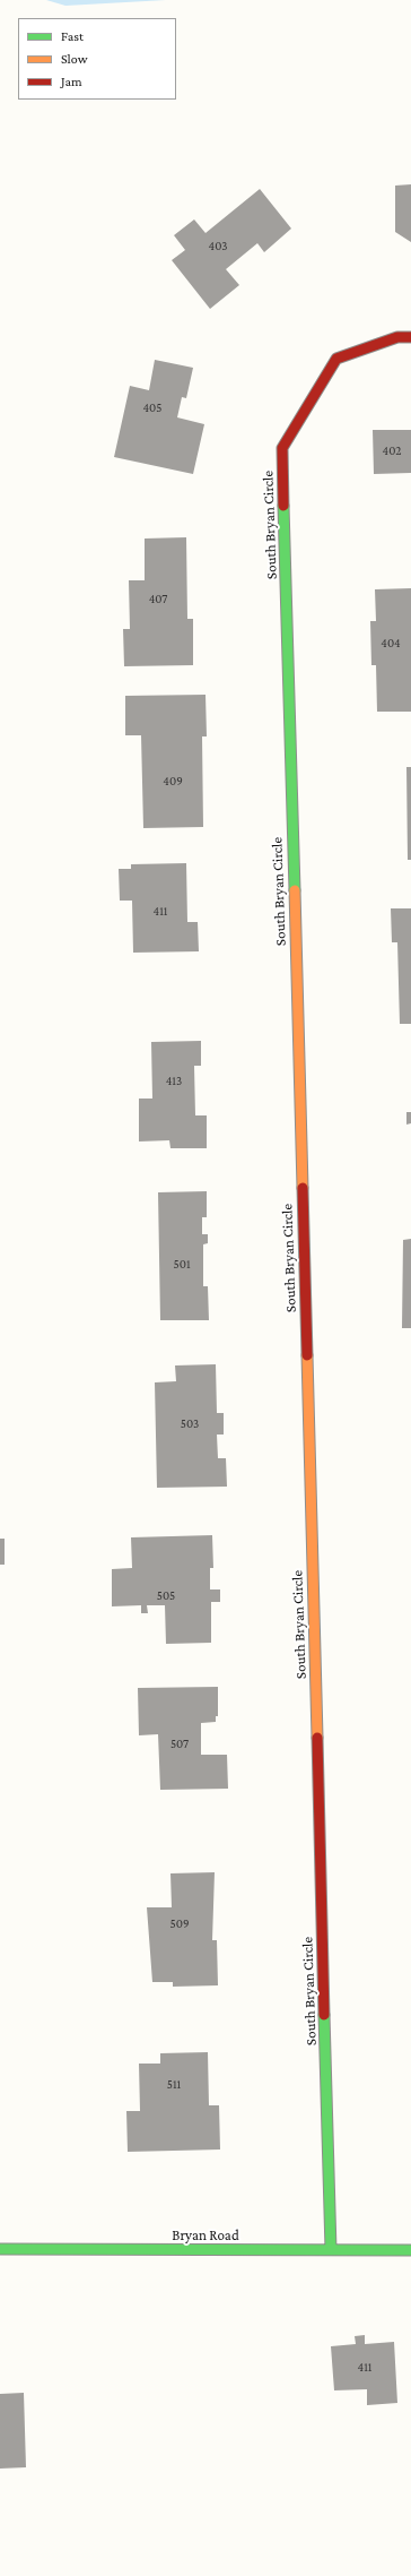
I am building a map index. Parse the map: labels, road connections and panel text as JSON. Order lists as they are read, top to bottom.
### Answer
{
  "streets": {
    "street": ["South Bryan Circle", "Bryan Road"]
  },
  "crossings": [
    ["South Bryan Circle", "Bryan Road"]
  ],
  "house_numbers": [
    "403",
    "405",
    "402",
    "407",
    "404",
    "409",
    "411",
    "413",
    "501",
    "503",
    "505",
    "507",
    "509",
    "511",
    "411"
  ],
  "legend": ["Fast", "Slow", "Jam"]
}
